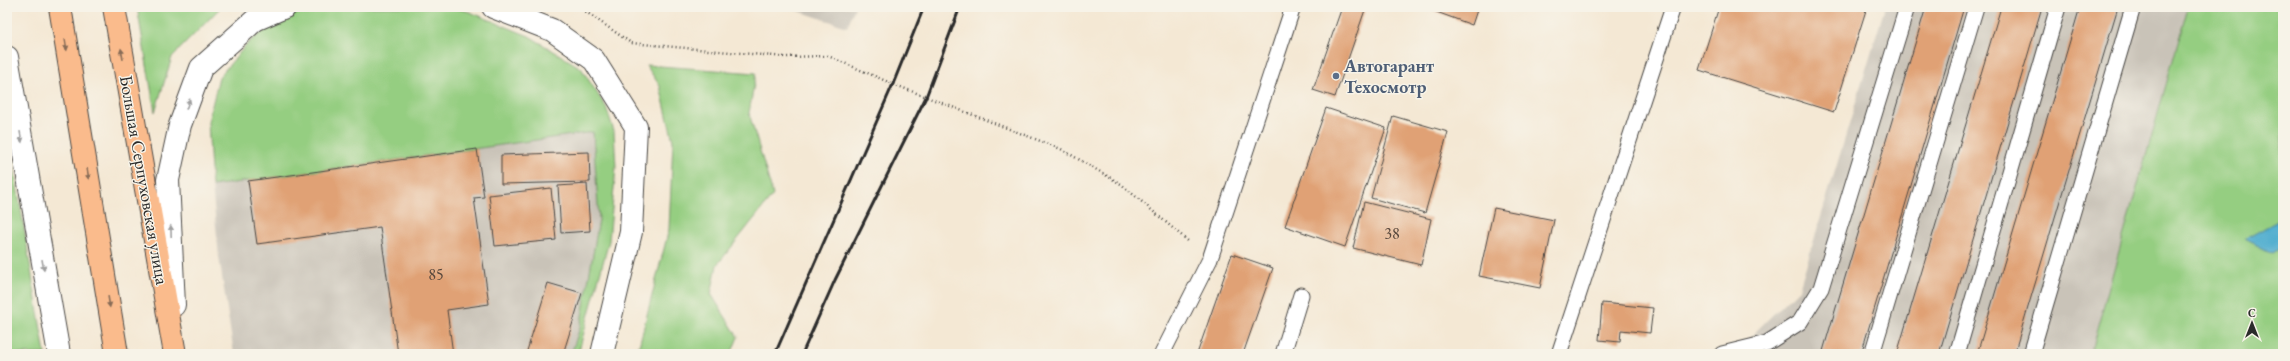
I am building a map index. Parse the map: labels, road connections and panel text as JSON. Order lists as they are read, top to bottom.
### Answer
{
  "streets": {
    "main road": ["Большая Серпуховская улица"]
  },
  "places": ["Автогарант Техосмотр"],
  "house_numbers": ["38", "85"],
  "north": "top"
}
